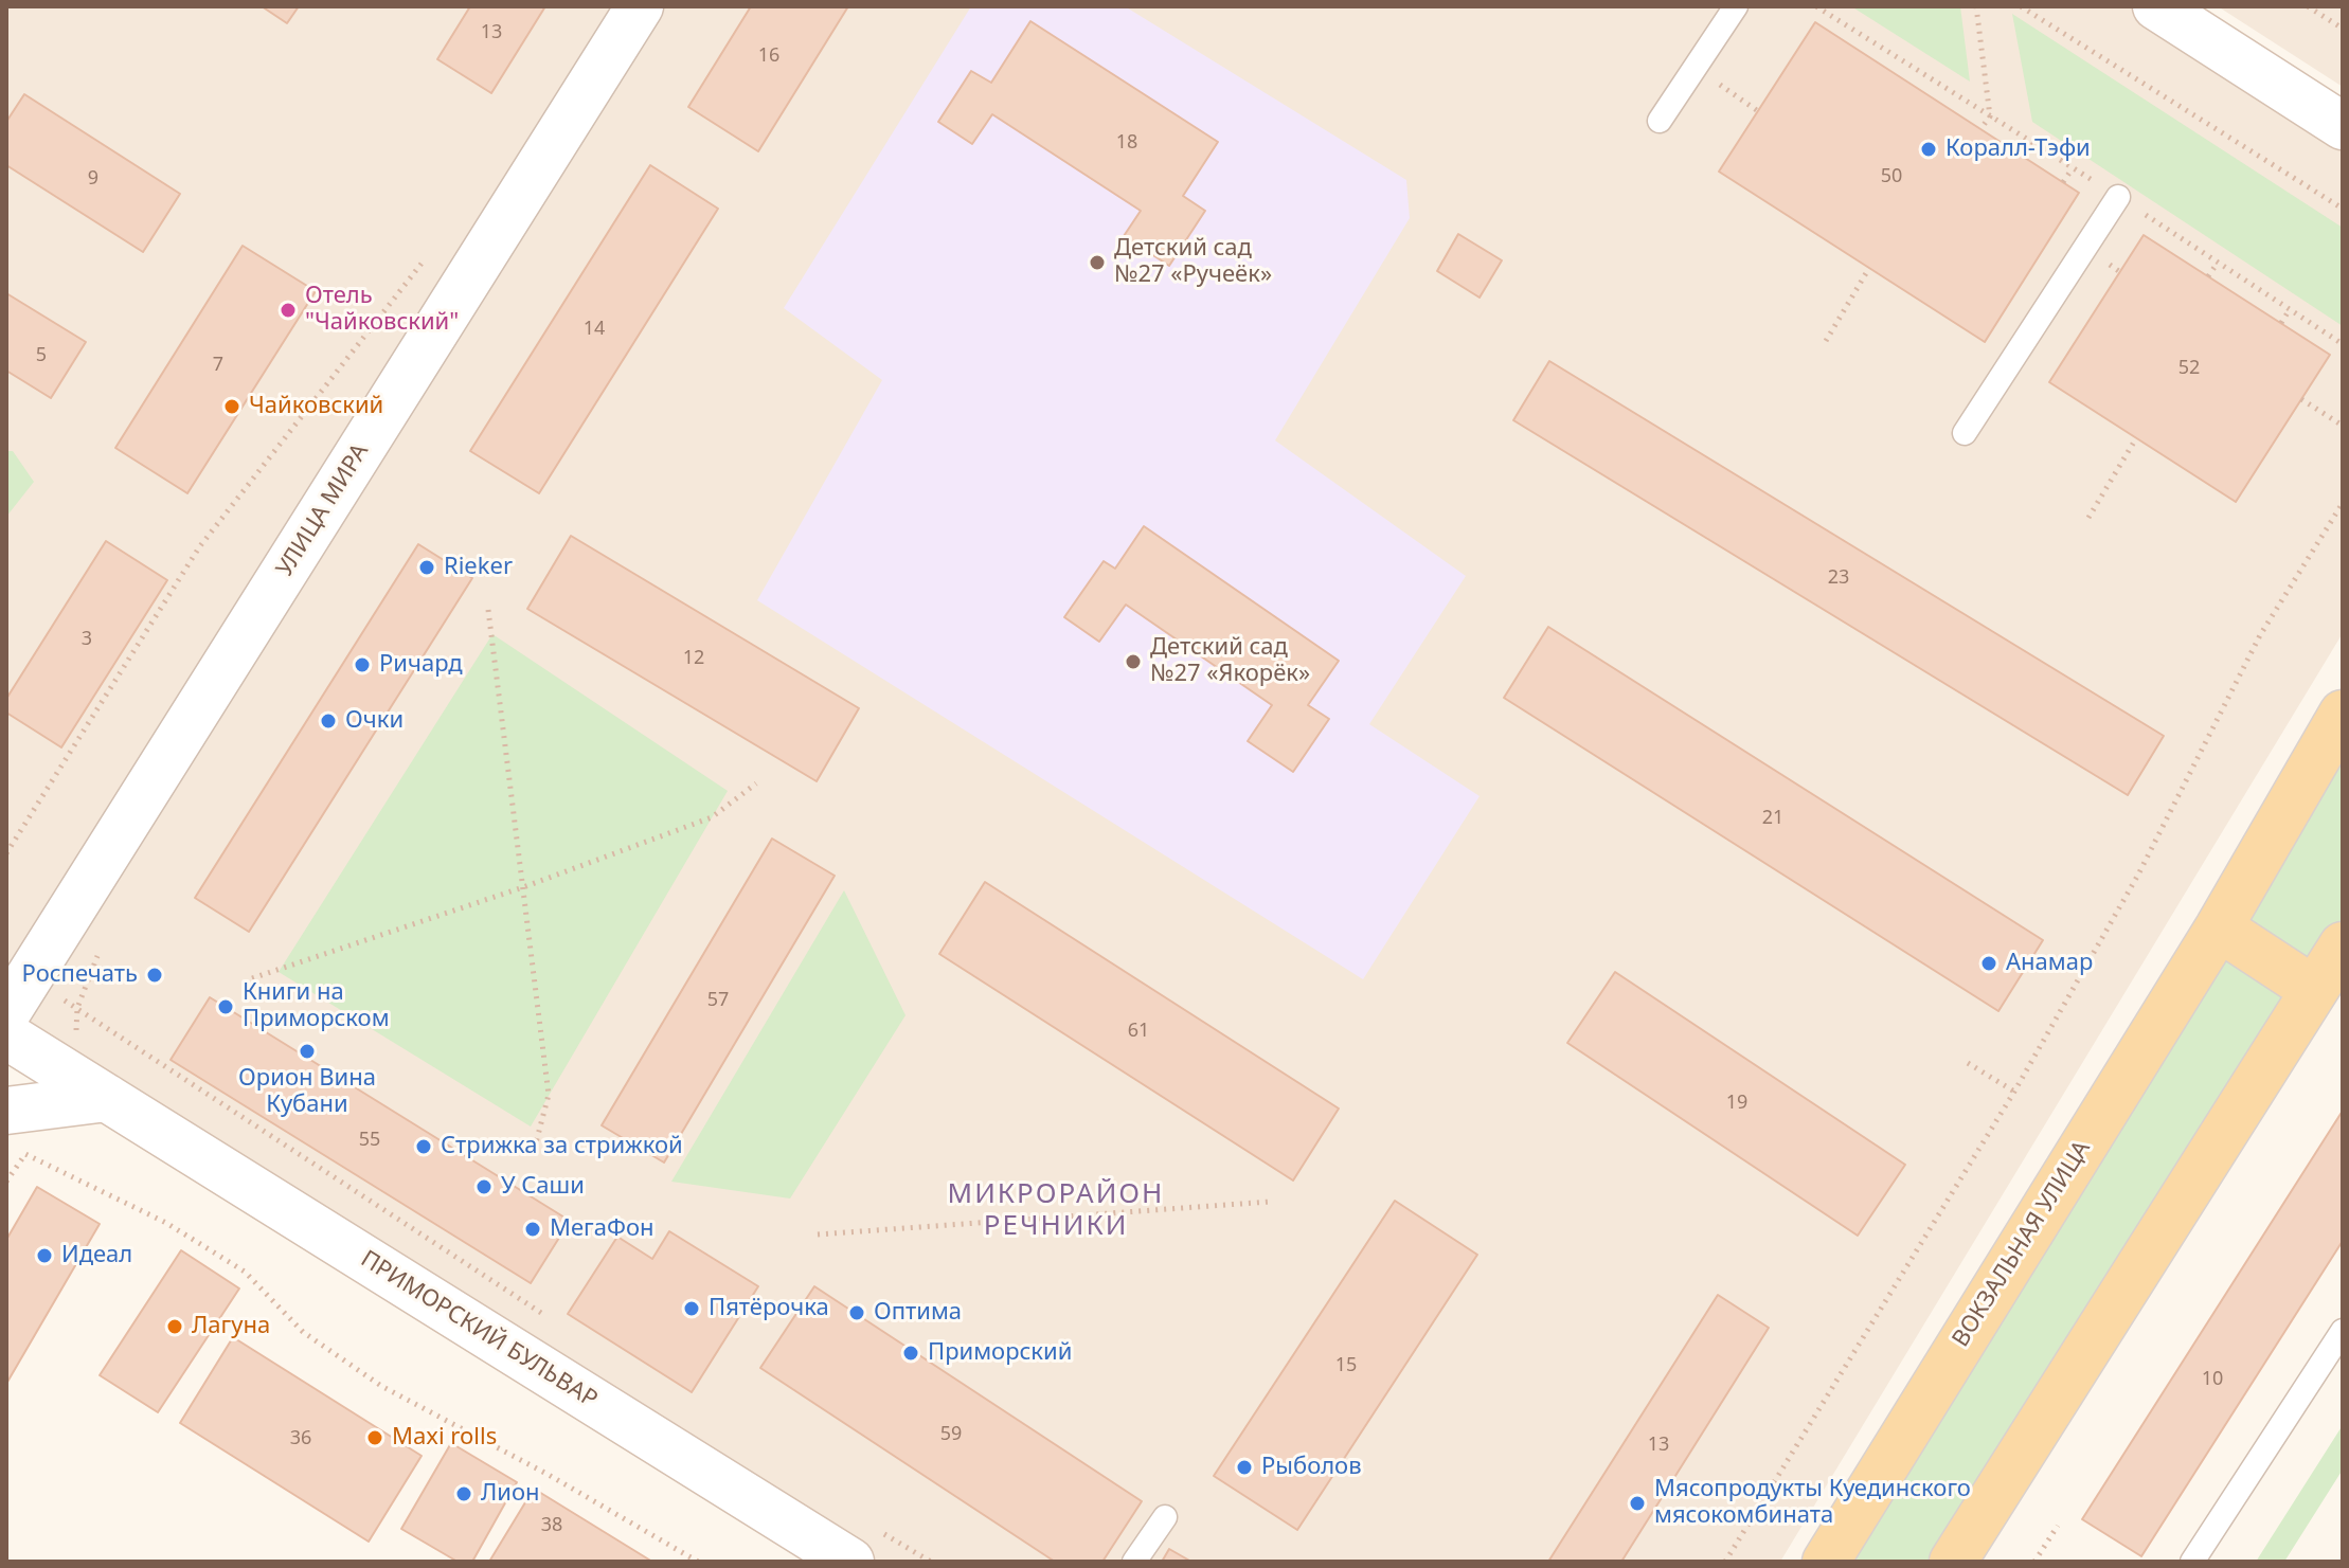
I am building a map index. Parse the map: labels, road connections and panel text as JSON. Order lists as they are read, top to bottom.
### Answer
{
  "streets": {
    "main road": ["ВОКЗАЛЬНАЯ УЛИЦА"],
    "street": ["УЛИЦА МИРА", "ПРИМОРСКИЙ БУЛЬВАР"]
  },
  "districts": ["МИКРОРАЙОН РЕЧНИКИ"],
  "places": [
    "Коралл-Тэфи",
    "Детский сад №27 «Ручеёк»",
    "Отель \"Чайковский\"",
    "Чайковский",
    "Rieker",
    "Детский сад №27 «Якорёк»",
    "Ричард",
    "Очки",
    "Анамар",
    "Роспечать",
    "Книги на Приморском",
    "Орион Вина Кубани",
    "Стрижка за стрижкой",
    "У Саши",
    "МегаФон",
    "Идеал",
    "Пятёрочка",
    "Оптима",
    "Лагуна",
    "Приморский",
    "Maxi rolls",
    "Рыболов",
    "Лион",
    "Мясопродукты Куединского мясокомбината"
  ],
  "house_numbers": [
    "13",
    "16",
    "18",
    "50",
    "9",
    "14",
    "5",
    "7",
    "52",
    "23",
    "3",
    "12",
    "21",
    "57",
    "61",
    "19",
    "55",
    "15",
    "10",
    "59",
    "36",
    "13",
    "38"
  ]
}
